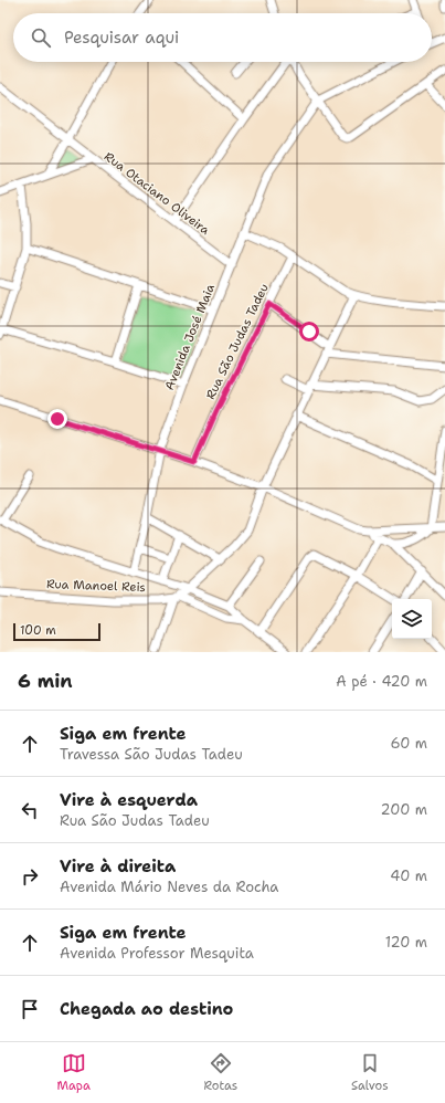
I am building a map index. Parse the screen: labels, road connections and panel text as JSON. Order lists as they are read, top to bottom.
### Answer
{
  "streets": {
    "street": [
      "Rua Otaciano Oliveira",
      "Avenida José Maia",
      "Rua São Judas Tadeu",
      "Rua Manoel Reis"
    ]
  },
  "crossings": [
    ["Rua Otaciano Oliveira", "Avenida José Maia"]
  ],
  "scale_bar": "100 m",
  "page": {
    "search": "Pesquisar aqui",
    "scale": "100 m",
    "heading": ["6 min", "A pé · 420 m"],
    "list": [
      ["Siga em frente", "Travessa São Judas Tadeu", "60 m"],
      ["Vire à esquerda", "Rua São Judas Tadeu", "200 m"],
      ["Vire à direita", "Avenida Mário Neves da Rocha", "40 m"],
      ["Siga em frente", "Avenida Professor Mesquita", "120 m"],
      "Chegada ao destino"
    ],
    "nav": ["Mapa", "Rotas", "Salvos"]
  }
}
